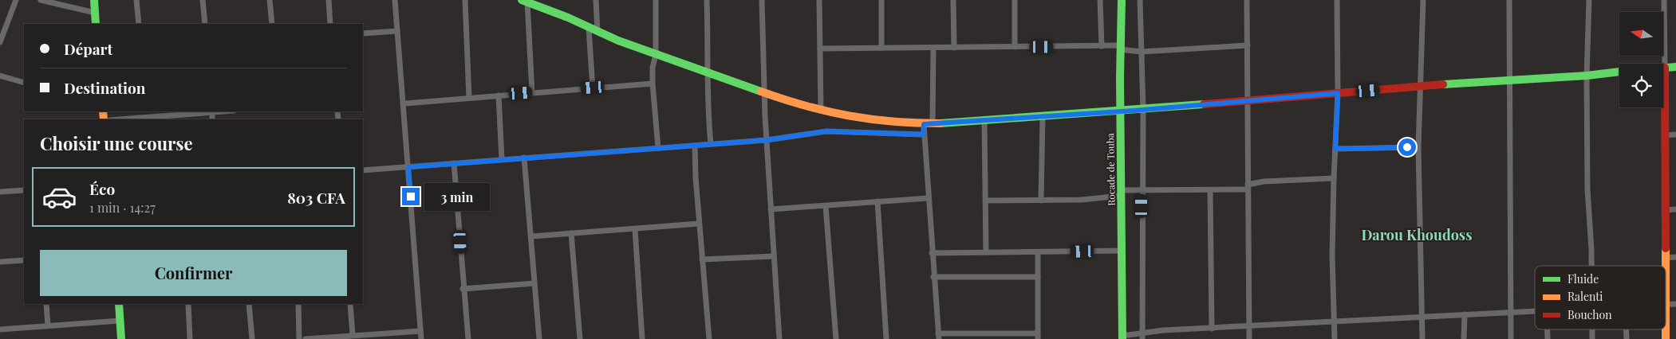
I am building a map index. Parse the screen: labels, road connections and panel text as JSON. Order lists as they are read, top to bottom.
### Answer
{
  "streets": {
    "main road": ["Rocade de Touba"]
  },
  "districts": ["Darou Khoudoss"],
  "legend": ["Fluide", "Ralenti", "Bouchon"],
  "north": "left",
  "page": {
    "banner": ["Départ", "Destination"],
    "heading": "Choisir une course",
    "list": [
      {
        "name": "Éco",
        "note": "1 min · 14:27",
        "value": "803 CFA"
      }
    ],
    "bubble": "3 min",
    "buttons": "Confirmer"
  }
}
